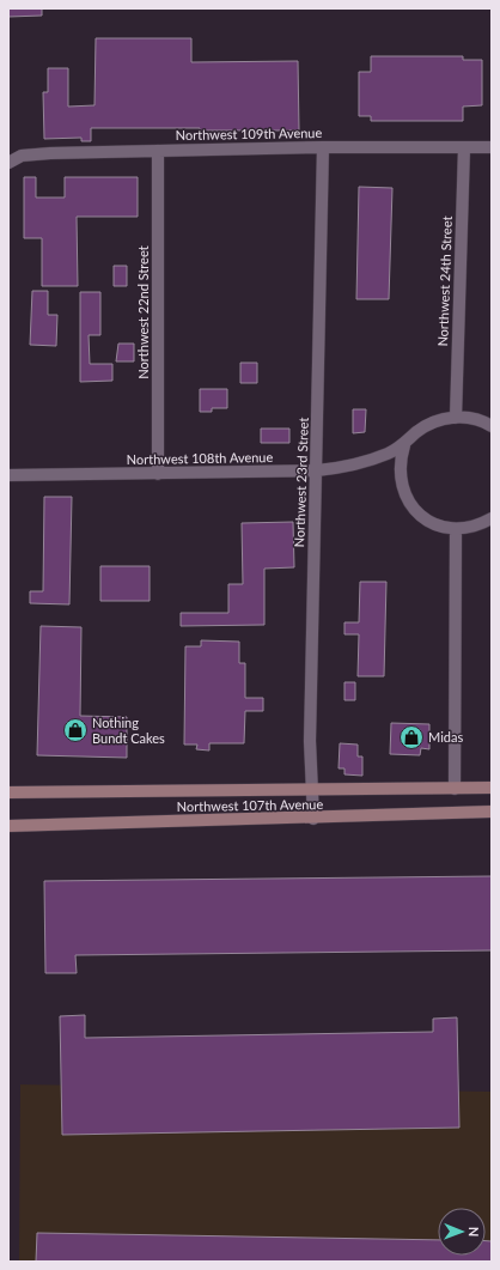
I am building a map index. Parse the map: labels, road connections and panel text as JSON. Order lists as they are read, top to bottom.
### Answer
{
  "streets": {
    "main road": ["Northwest 107th Avenue"],
    "street": [
      "Northwest 109th Avenue",
      "Northwest 24th Street",
      "Northwest 22nd Street",
      "Northwest 108th Avenue",
      "Northwest 23rd Street"
    ]
  },
  "crossings": [
    ["Northwest 109th Avenue", "Northwest 24th Street"],
    ["Northwest 109th Avenue", "Northwest 22nd Street"],
    ["Northwest 109th Avenue", "Northwest 23rd Street"],
    ["Northwest 24th Street", "Northwest 108th Avenue"],
    ["Northwest 22nd Street", "Northwest 108th Avenue"],
    ["Northwest 108th Avenue", "Northwest 23rd Street"],
    ["Northwest 23rd Street", "Northwest 107th Avenue"]
  ],
  "places": {
    "shop": ["Nothing Bundt Cakes", "Midas"]
  },
  "north": "right"
}
